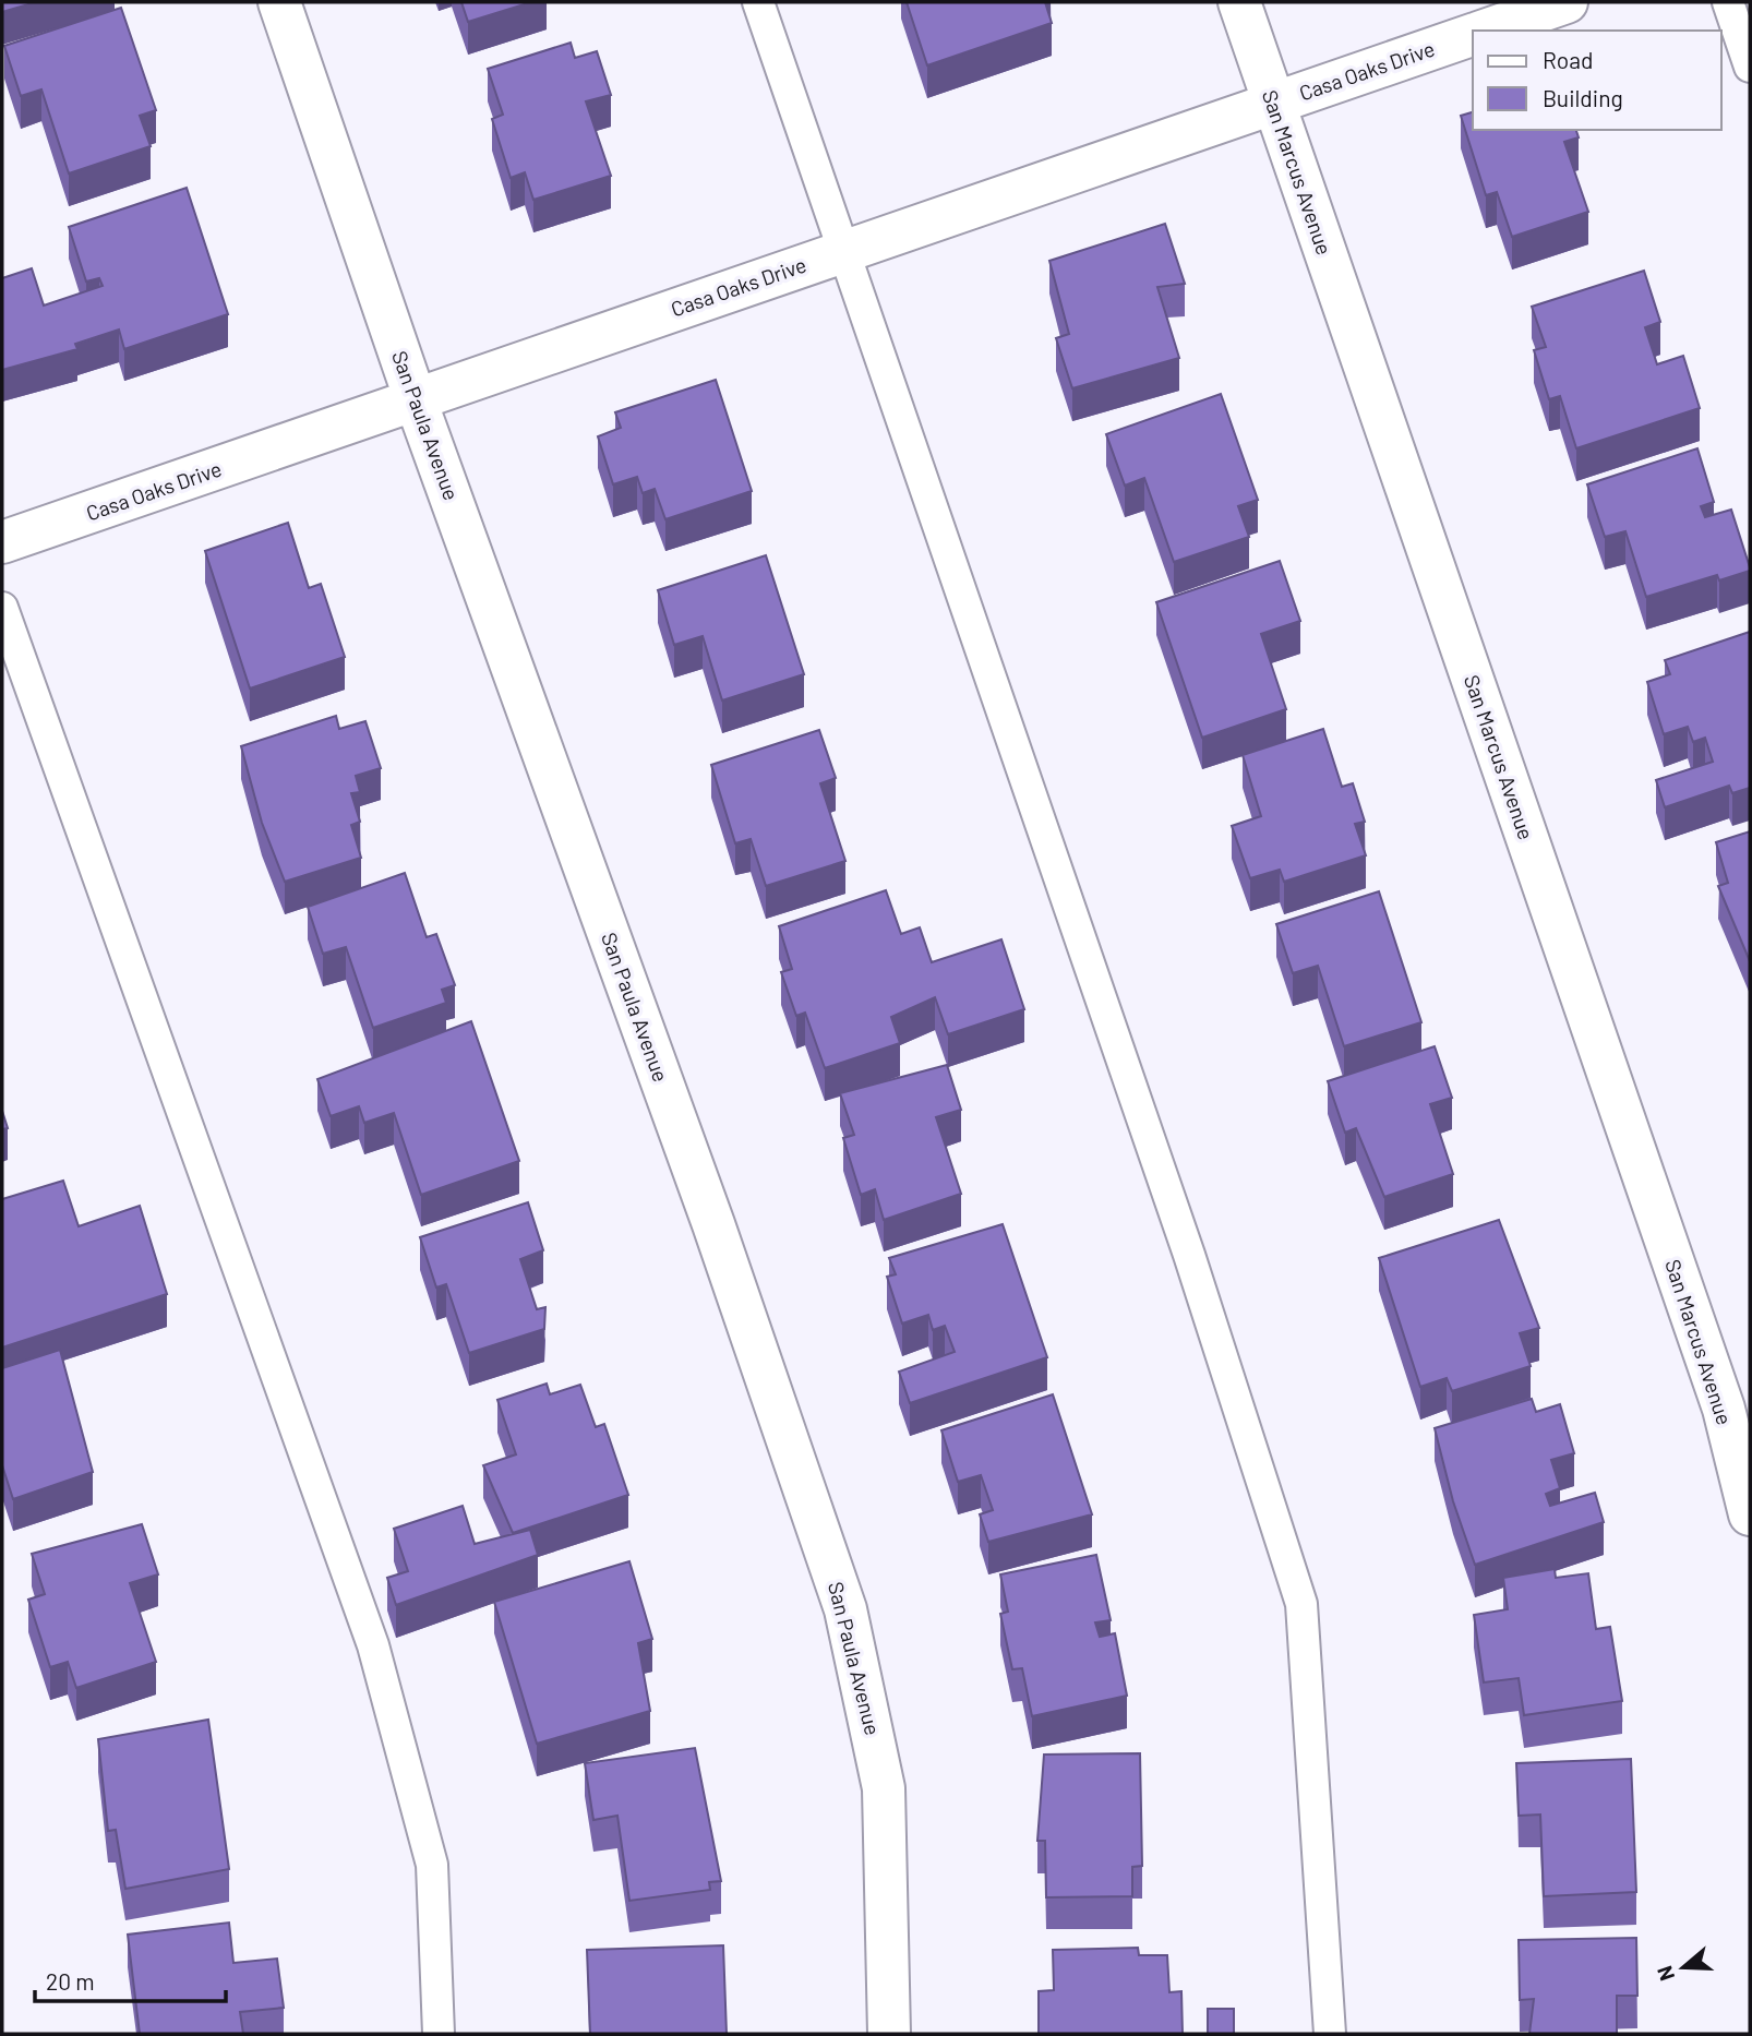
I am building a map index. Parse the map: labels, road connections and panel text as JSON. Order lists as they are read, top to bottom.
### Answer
{
  "streets": {
    "street": ["Casa Oaks Drive", "San Marcus Avenue", "San Paula Avenue"]
  },
  "crossings": [
    ["Casa Oaks Drive", "San Marcus Avenue"],
    ["Casa Oaks Drive", "San Paula Avenue"]
  ],
  "legend": ["Road", "Building"],
  "scale_bar": "20 m",
  "north": "left"
}
